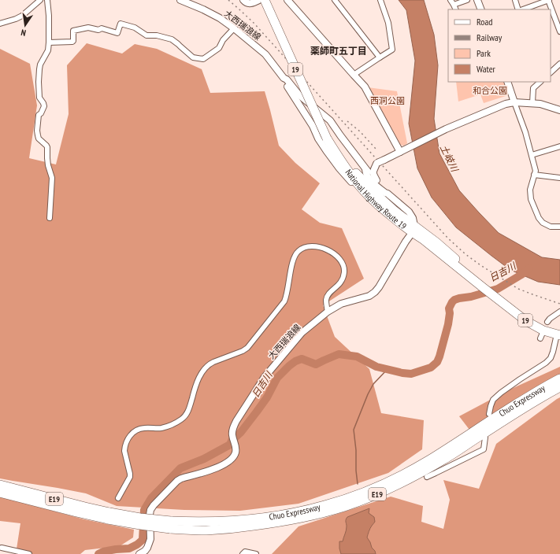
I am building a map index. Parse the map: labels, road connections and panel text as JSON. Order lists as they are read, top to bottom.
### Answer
{
  "streets": {
    "highway": [
      "19",
      "National Highway Route 19",
      "Chuo Expressway",
      "E19"
    ],
    "main road": ["大西瑞浪線"]
  },
  "crossings": [
    ["大西瑞浪線", "National Highway Route 19"]
  ],
  "districts": ["薬師町五丁目"],
  "water": ["土岐川", "日吉川"],
  "parks": ["和合公園", "西洞公園"],
  "legend": [
    "Road",
    "Railway",
    "Park",
    "Water"
  ],
  "north": "bottom"
}
